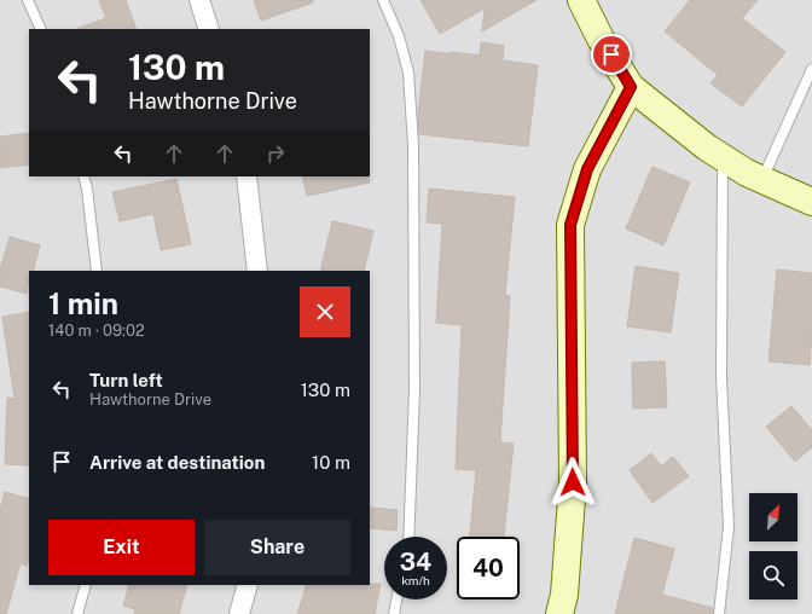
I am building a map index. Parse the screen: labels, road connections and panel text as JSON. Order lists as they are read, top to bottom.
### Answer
{
  "north": "top right",
  "page": {
    "turn": ["130 m", "Hawthorne Drive"],
    "heading": ["1 min", "140 m · 09:02"],
    "list": [
      {
        "name": "Turn left",
        "note": "Hawthorne Drive",
        "value": "130 m"
      },
      {
        "name": "Arrive at destination",
        "value": "10 m"
      }
    ],
    "buttons": ["Exit", "Share"],
    "speed": "34 km/h",
    "limit": "40"
  }
}
